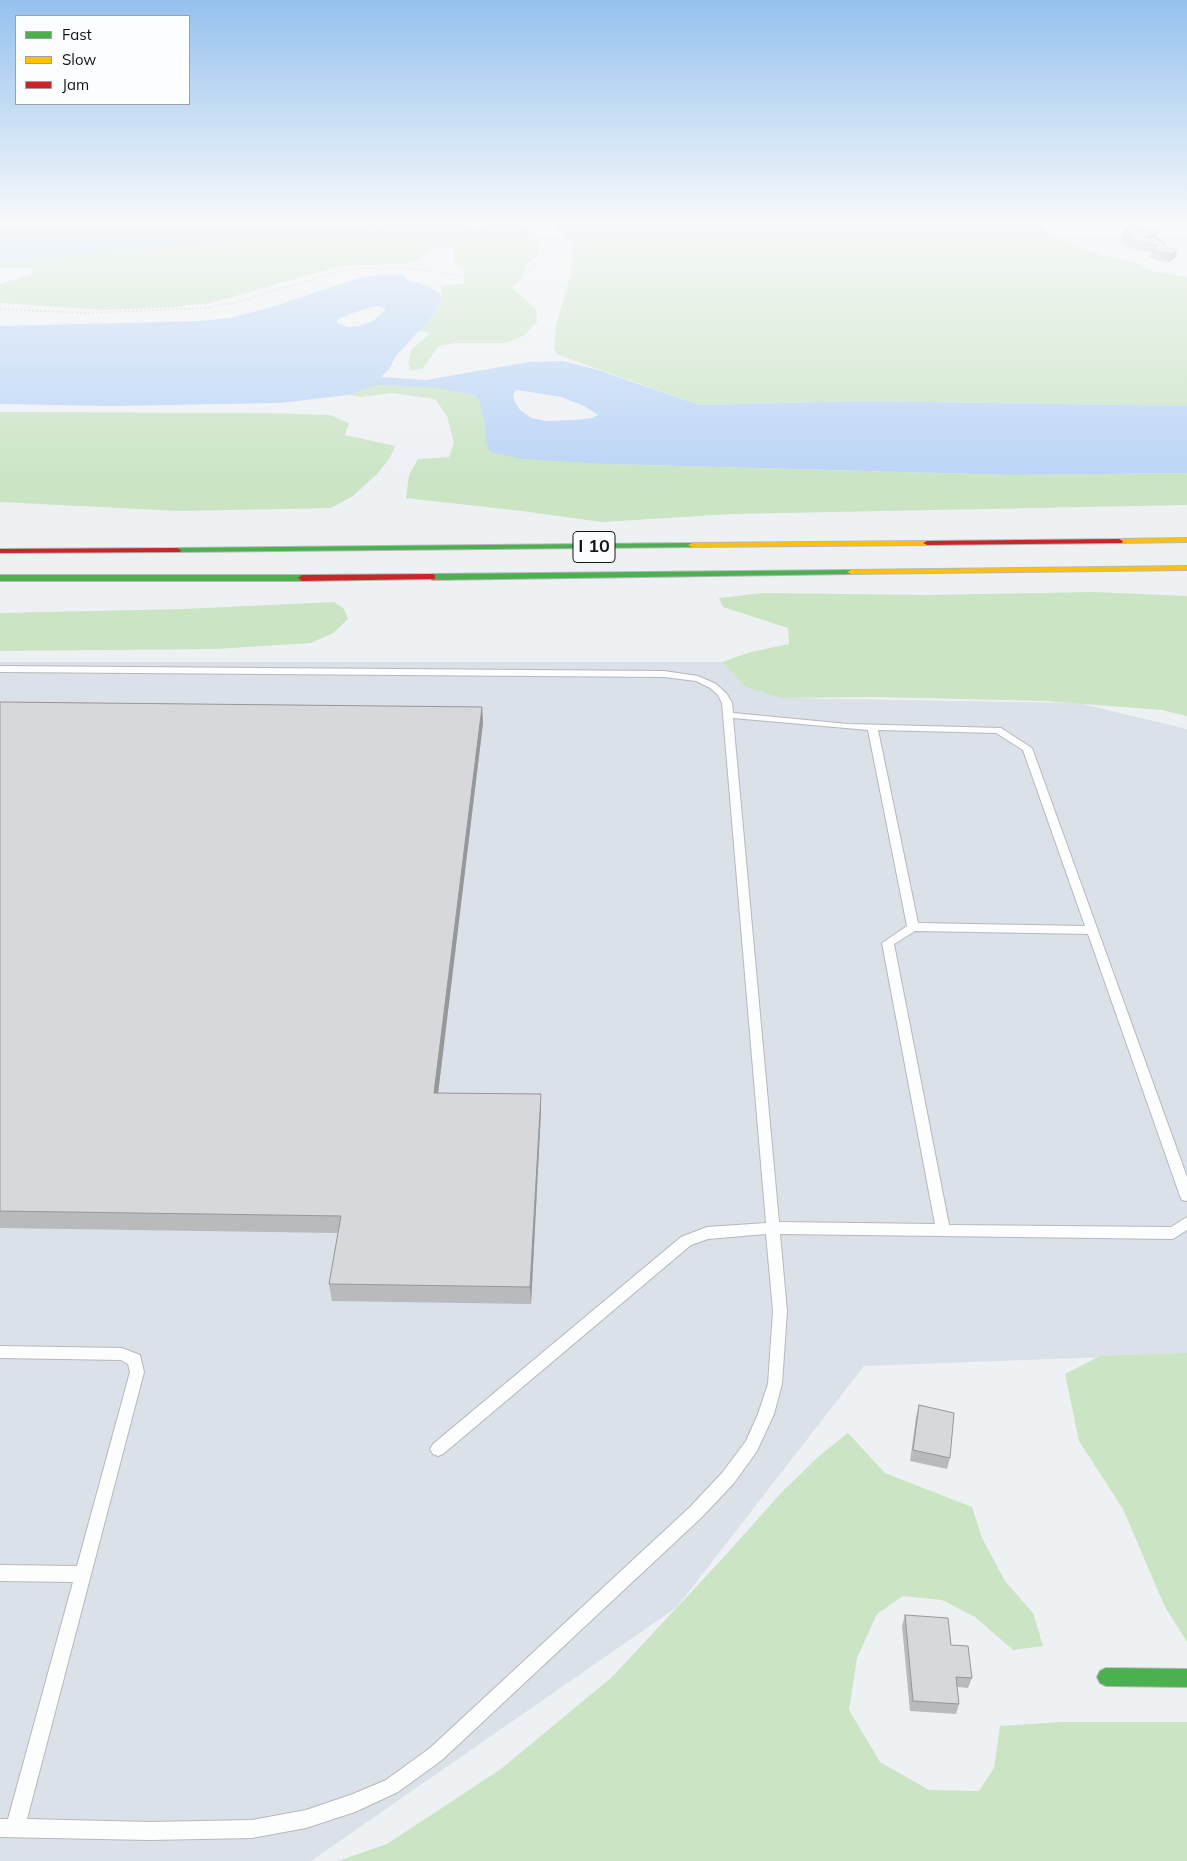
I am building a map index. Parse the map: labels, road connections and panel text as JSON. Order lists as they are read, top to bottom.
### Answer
{
  "streets": {
    "main road": ["I 10"]
  },
  "legend": ["Fast", "Slow", "Jam"]
}
